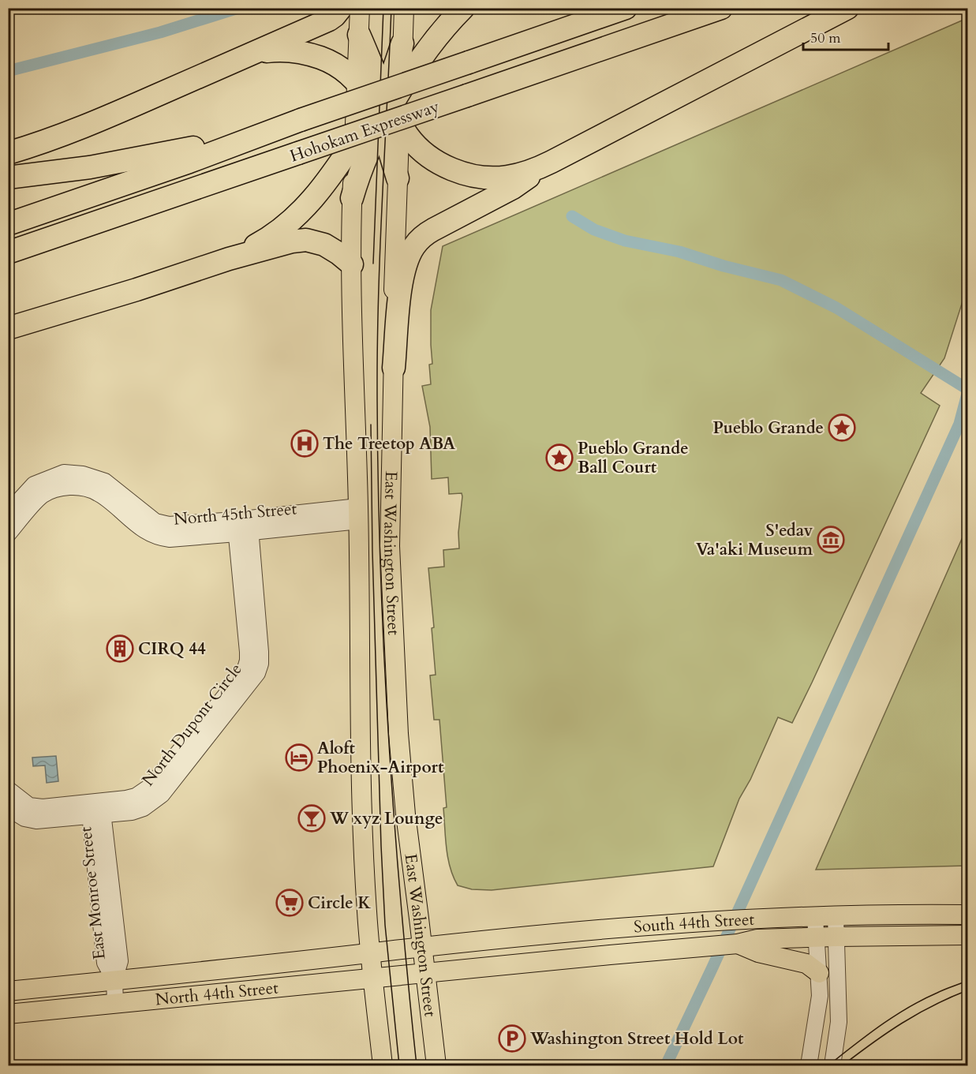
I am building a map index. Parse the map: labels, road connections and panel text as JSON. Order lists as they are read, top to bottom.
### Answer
{
  "streets": {
    "highway": ["Hohokam Expressway"],
    "main road": ["East Washington Street", "South 44th Street", "North 44th Street"],
    "street": ["North 45th Street", "North Dupont Circle", "East Monroe Street"]
  },
  "crossings": [
    ["North 45th Street", "East Washington Street"],
    ["North 45th Street", "North Dupont Circle"],
    ["East Washington Street", "South 44th Street"],
    ["East Washington Street", "North 44th Street"],
    ["North Dupont Circle", "East Monroe Street"],
    ["East Monroe Street", "North 44th Street"],
    ["South 44th Street", "North 44th Street"]
  ],
  "places": {
    "place": ["Pueblo Grande", "Pueblo Grande Ball Court"],
    "hospital": ["The Treetop ABA"],
    "museum": ["S'edav Va'aki Museum"],
    "building": ["CIRQ 44"],
    "hotel": ["Aloft Phoenix-Airport"],
    "bar": ["W xyz Lounge"],
    "supermarket": ["Circle K"],
    "parking": ["Washington Street Hold Lot"]
  },
  "scale_bar": "50 m"
}
